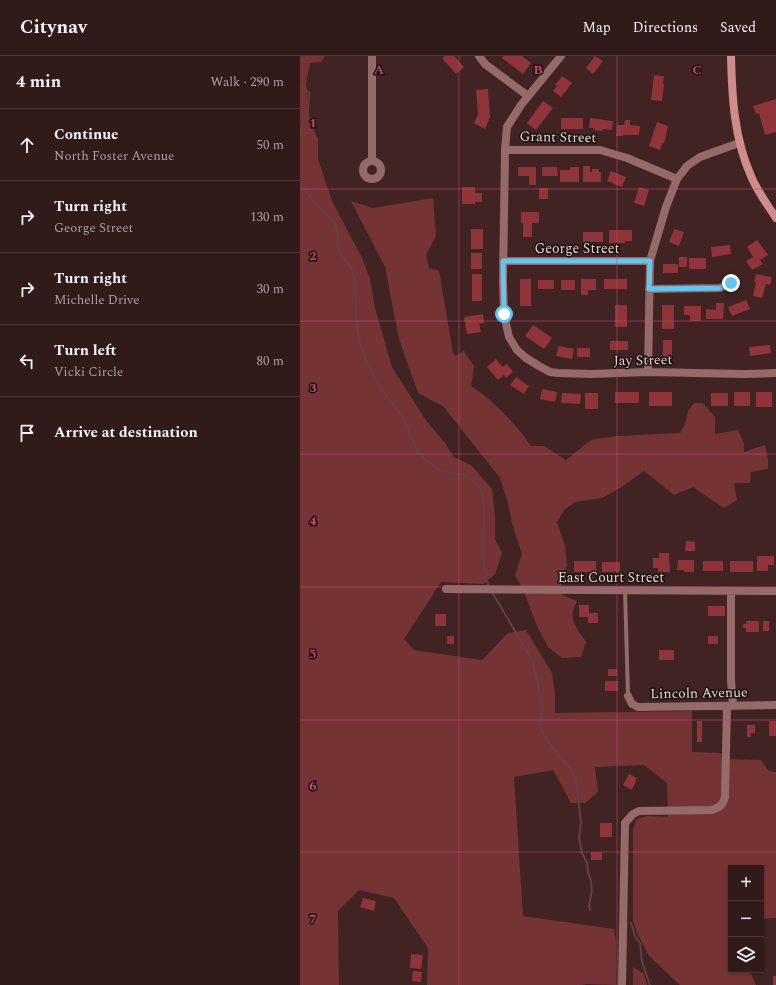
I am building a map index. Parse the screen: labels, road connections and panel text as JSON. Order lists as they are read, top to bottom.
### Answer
{
  "streets": {
    "street": [
      "Grant Street",
      "George Street",
      "Jay Street",
      "East Court Street",
      "Lincoln Avenue"
    ]
  },
  "crossings": [
    ["George Street", "Jay Street"]
  ],
  "page": {
    "header": "Citynav",
    "nav": ["Map", "Directions", "Saved"],
    "heading": ["4 min", "Walk · 290 m"],
    "list": [
      ["Continue", "North Foster Avenue", "50 m"],
      ["Turn right", "George Street", "130 m"],
      ["Turn right", "Michelle Drive", "30 m"],
      ["Turn left", "Vicki Circle", "80 m"],
      "Arrive at destination"
    ],
    "map_buttons": ["+", "−"]
  },
  "grid": {
    "columns": ["A", "B", "C"],
    "rows": [
      "1",
      "2",
      "3",
      "4",
      "5",
      "6",
      "7"
    ]
  }
}
